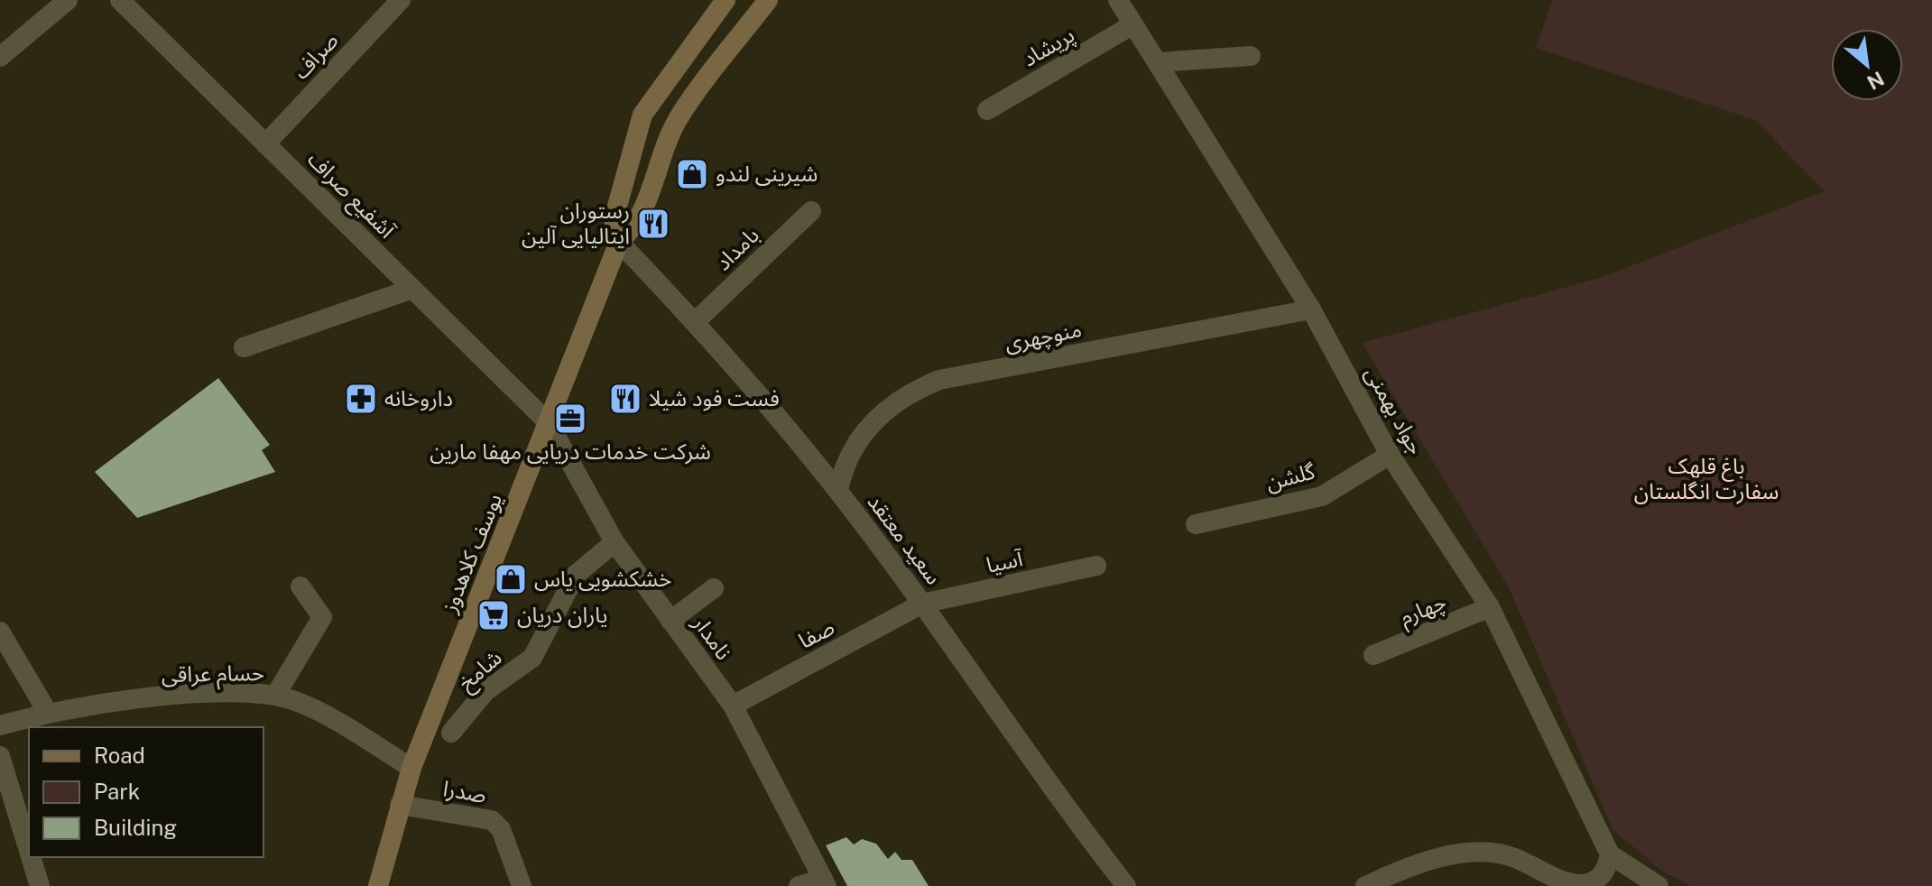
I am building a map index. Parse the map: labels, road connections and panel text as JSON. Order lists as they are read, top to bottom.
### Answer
{
  "streets": {
    "main road": ["یوسف کلاهدوز"],
    "street": [
      "پریشاد",
      "صراف",
      "آشفیع صراف",
      "بامداد",
      "منوچهری",
      "جواد بهمنی",
      "گلشن",
      "سعید معتقد",
      "آسیا",
      "چهارم",
      "صفا",
      "نامدار",
      "شامخ",
      "حسام عراقی",
      "صدرا"
    ]
  },
  "crossings": [
    ["پریشاد", "جواد بهمنی"],
    ["صراف", "آشفیع صراف"],
    ["آشفیع صراف", "یوسف کلاهدوز"],
    ["آشفیع صراف", "نامدار"],
    ["بامداد", "سعید معتقد"],
    ["منوچهری", "جواد بهمنی"],
    ["منوچهری", "سعید معتقد"],
    ["جواد بهمنی", "گلشن"],
    ["جواد بهمنی", "چهارم"],
    ["سعید معتقد", "یوسف کلاهدوز"],
    ["سعید معتقد", "آسیا"],
    ["سعید معتقد", "صفا"],
    ["یوسف کلاهدوز", "نامدار"],
    ["یوسف کلاهدوز", "حسام عراقی"],
    ["یوسف کلاهدوز", "صدرا"],
    ["آسیا", "صفا"],
    ["صفا", "نامدار"],
    ["نامدار", "شامخ"]
  ],
  "parks": ["باغ قلهک سفارت انگلستان"],
  "places": {
    "shop": ["شیرینی لندو", "خشکشویی یاس"],
    "restaurant": ["رستوران ایتالیایی آلین", "فست فود شیلا"],
    "pharmacy": ["داروخانه"],
    "office": ["شرکت خدمات دریایی مهفا مارین"],
    "supermarket": ["یاران دریان"]
  },
  "legend": ["Road", "Park", "Building"],
  "north": "bottom right"
}
